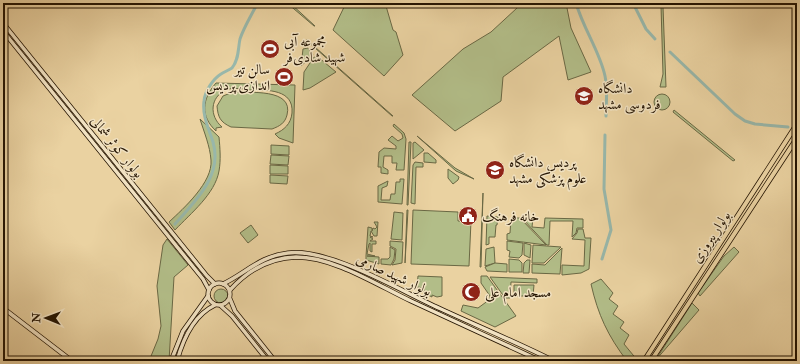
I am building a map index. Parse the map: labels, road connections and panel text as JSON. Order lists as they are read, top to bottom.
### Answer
{
  "streets": {
    "main road": ["بولوار کوثر شمالی", "بولوار پیروزی", "بولوار شهید صارمی"]
  },
  "crossings": [
    ["بولوار کوثر شمالی", "بولوار شهید صارمی"]
  ],
  "places": {
    "sports": ["مجموعه آبی شهید شادی‌فر", "سالن تیر اندازی پردیس"],
    "school or university": ["دانشگاه فردوسی مشهد", "پردیس دانشگاه علوم پزشکی مشهد"],
    "public building": ["خانه فرهنگ"],
    "mosque": ["مسجد امام علی"]
  },
  "north": "left"
}
